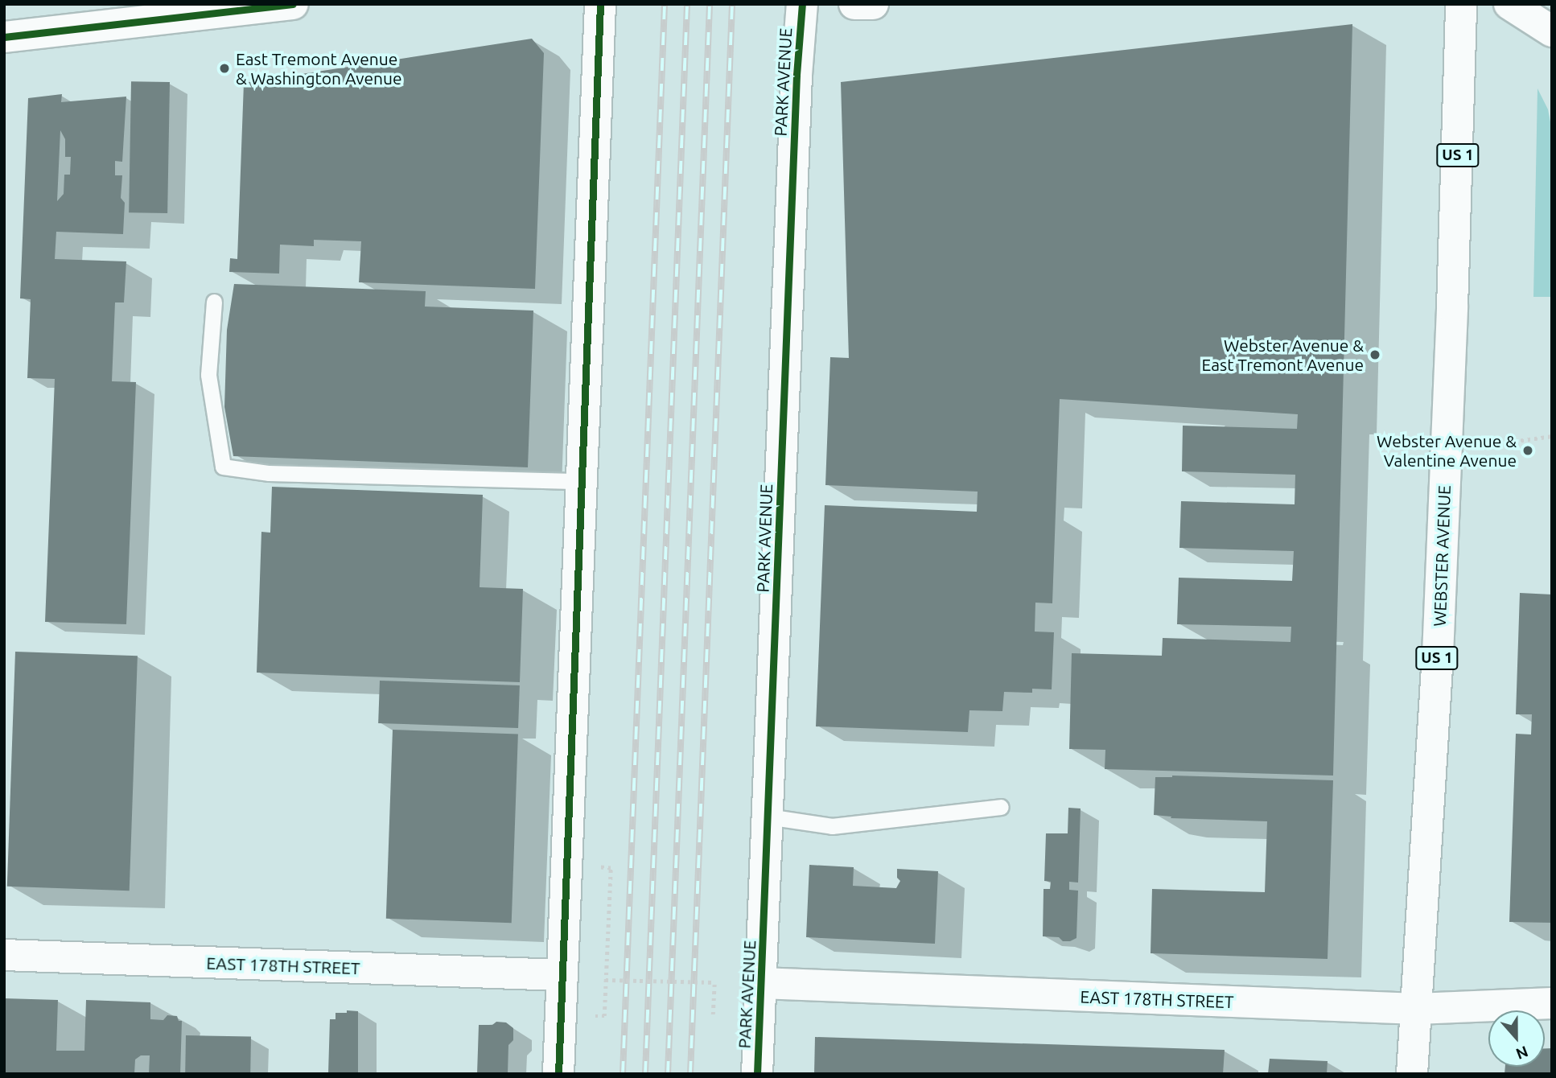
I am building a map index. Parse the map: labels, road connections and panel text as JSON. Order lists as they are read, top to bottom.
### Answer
{
  "streets": {
    "street": [
      "PARK AVENUE",
      "US 1",
      "WEBSTER AVENUE",
      "EAST 178TH STREET"
    ]
  },
  "crossings": [
    ["PARK AVENUE", "EAST 178TH STREET"],
    ["WEBSTER AVENUE", "EAST 178TH STREET"]
  ],
  "places": ["East Tremont Avenue & Washington Avenue", "Webster Avenue & East Tremont Avenue", "Webster Avenue & Valentine Avenue"],
  "north": "bottom"
}
